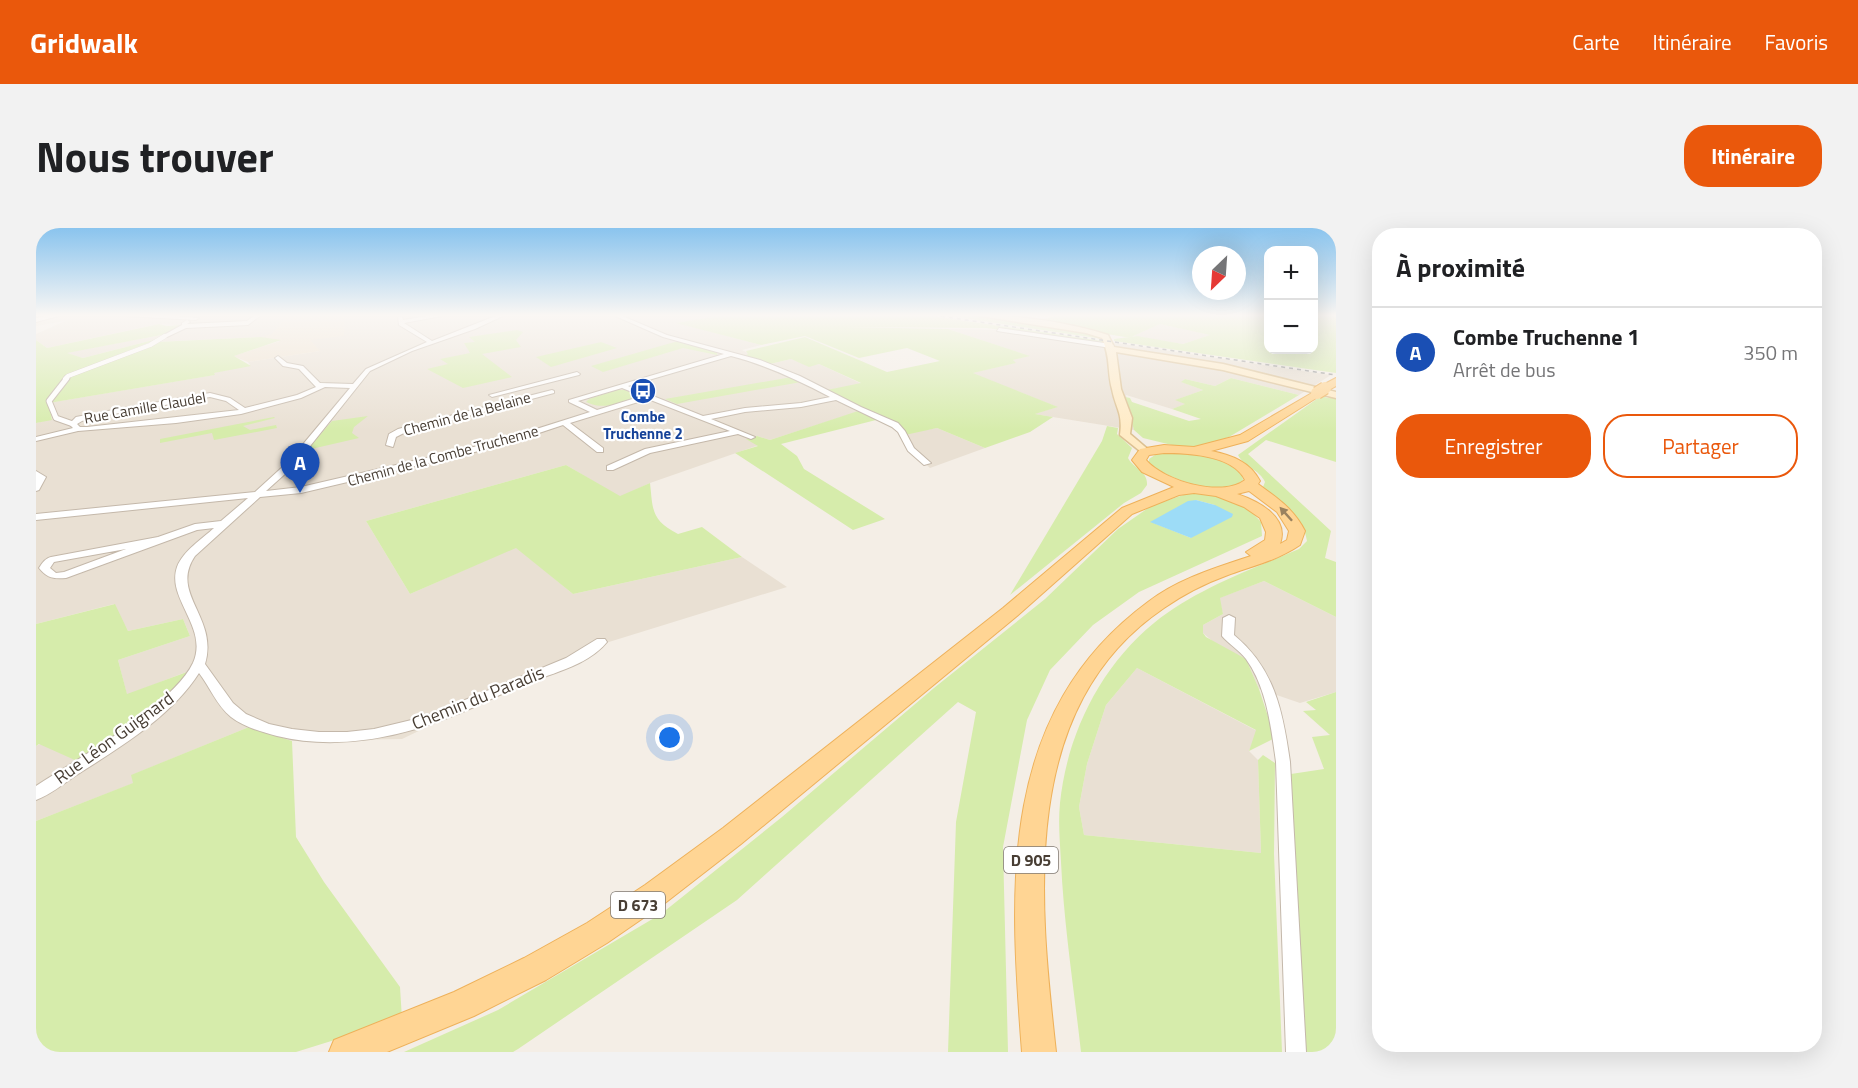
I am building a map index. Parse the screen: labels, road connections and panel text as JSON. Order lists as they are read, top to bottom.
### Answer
{
  "streets": {
    "main road": ["D 905", "D 673"],
    "street": [
      "Rue Camille Claudel",
      "Chemin de la Belaine",
      "Chemin de la Combe Truchenne",
      "Chemin du Paradis",
      "Rue Léon Guignard"
    ]
  },
  "crossings": [
    ["Chemin de la Combe Truchenne", "Rue Léon Guignard"],
    ["Chemin du Paradis", "Rue Léon Guignard"]
  ],
  "places": {
    "bus stop": ["Combe Truchenne 2"]
  },
  "north": "bottom left",
  "page": {
    "header": "Gridwalk",
    "nav": ["Carte", "Itinéraire", "Favoris"],
    "title": "Nous trouver",
    "buttons": [
      "Itinéraire",
      ["Enregistrer", "Partager"]
    ],
    "heading": "À proximité",
    "map_buttons": ["+", "−"],
    "list": [
      {
        "mark": "A",
        "name": "Combe Truchenne 1",
        "note": "Arrêt de bus",
        "value": "350 m"
      }
    ],
    "pins": "A"
  }
}
